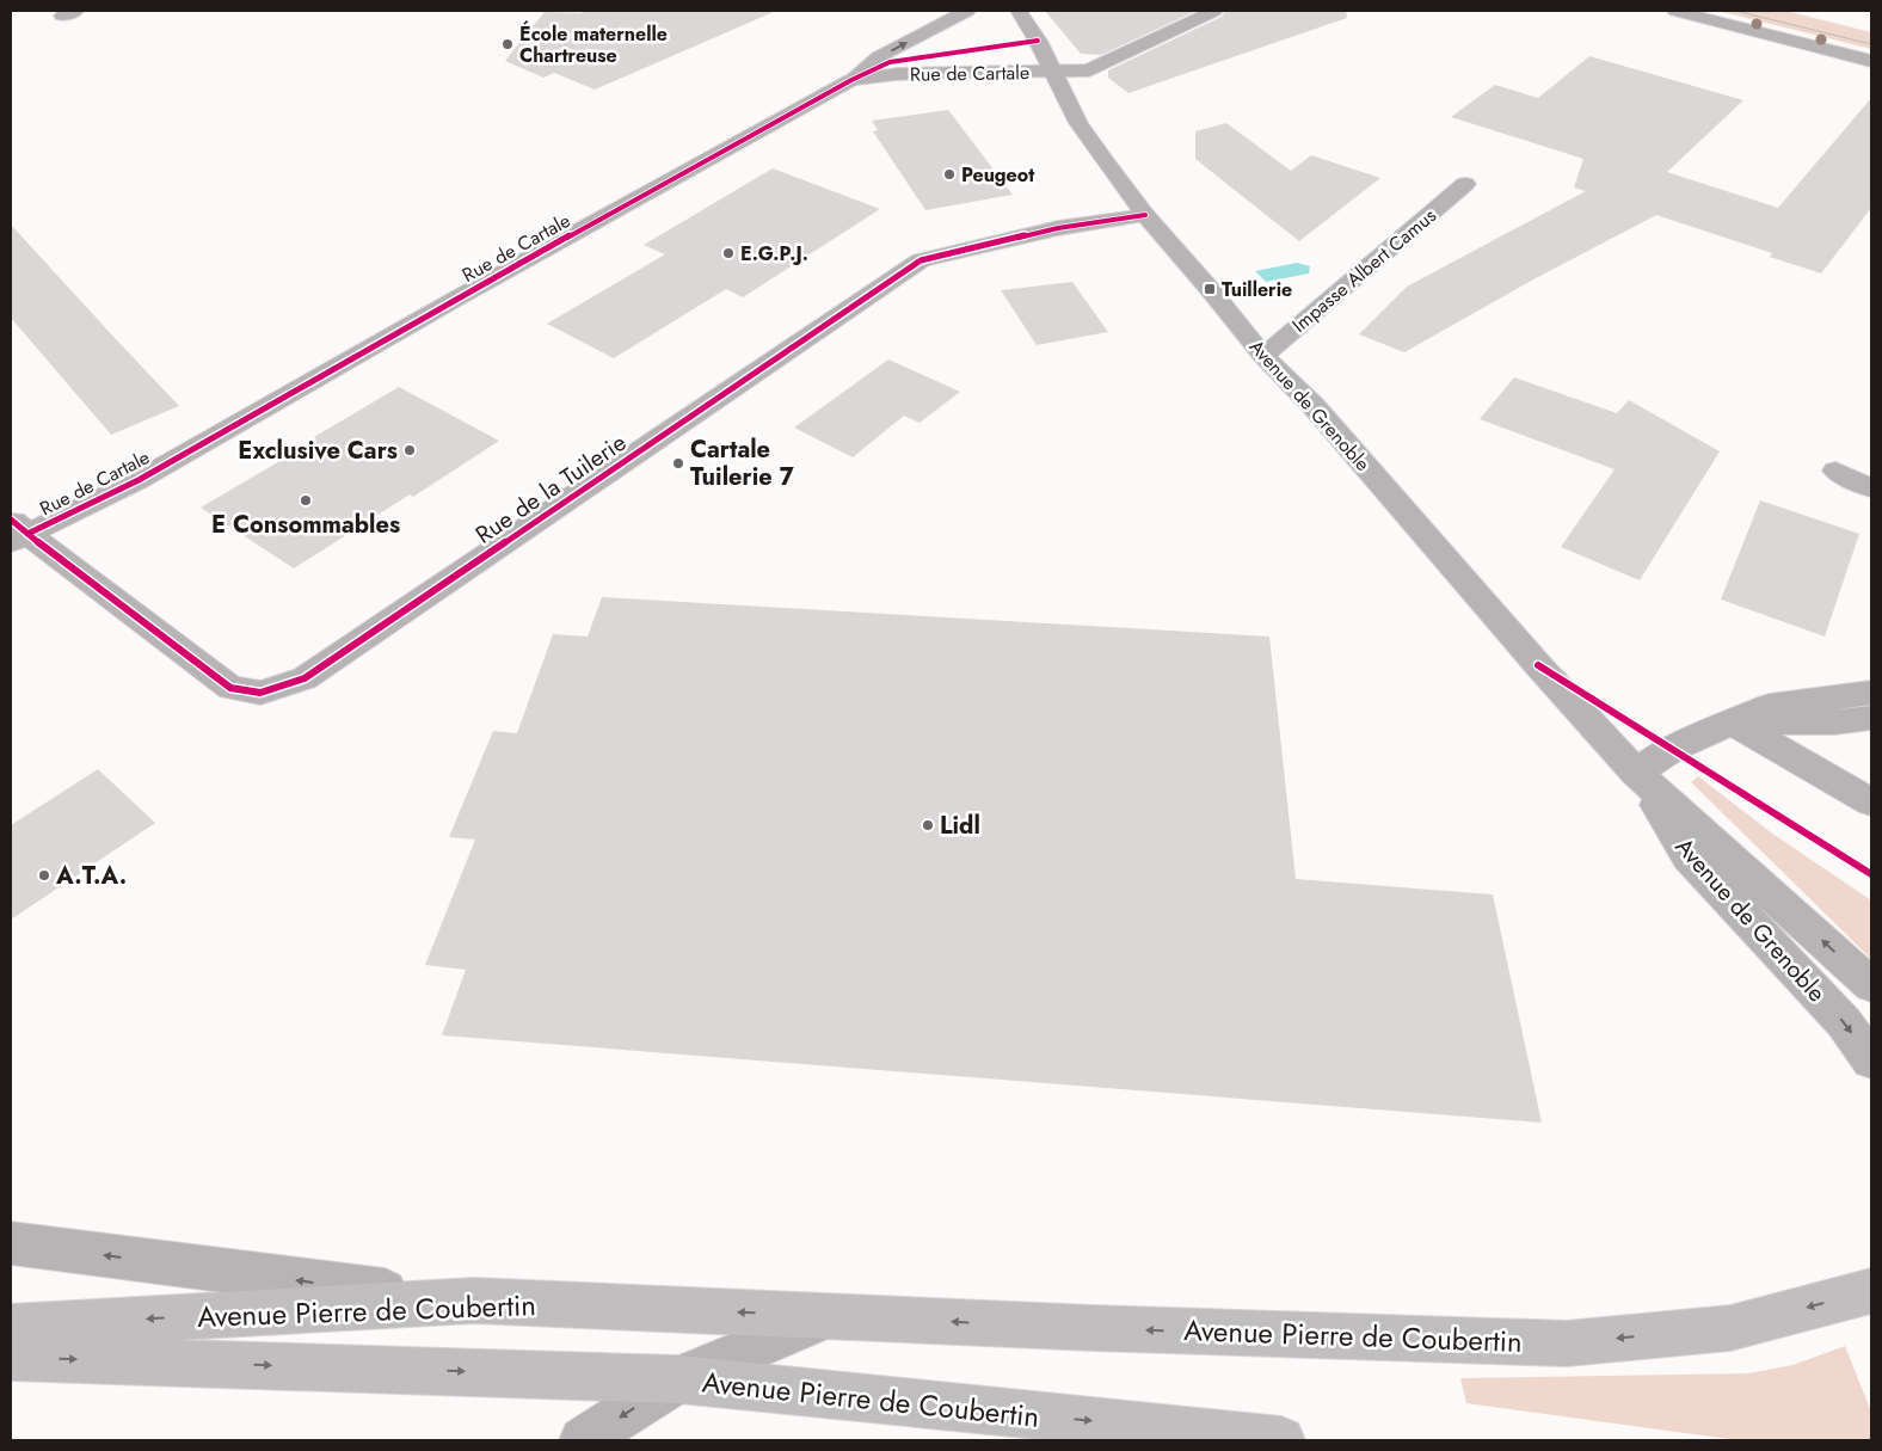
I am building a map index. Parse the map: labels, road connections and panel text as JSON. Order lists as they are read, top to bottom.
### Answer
{
  "streets": {
    "main road": ["Avenue Pierre de Coubertin"],
    "street": [
      "Rue de Cartale",
      "Impasse Albert Camus",
      "Avenue de Grenoble",
      "Rue de la Tuilerie"
    ]
  },
  "crossings": [
    ["Rue de Cartale", "Avenue de Grenoble"],
    ["Rue de Cartale", "Rue de la Tuilerie"],
    ["Impasse Albert Camus", "Avenue de Grenoble"],
    ["Avenue de Grenoble", "Rue de la Tuilerie"]
  ],
  "places": {
    "other": [
      "École maternelle Chartreuse",
      "Peugeot",
      "E.G.P.J.",
      "Exclusive Cars",
      "Cartale Tuilerie 7",
      "E Consommables",
      "Lidl",
      "A.T.A."
    ],
    "transit": ["Tuillerie"]
  }
}
